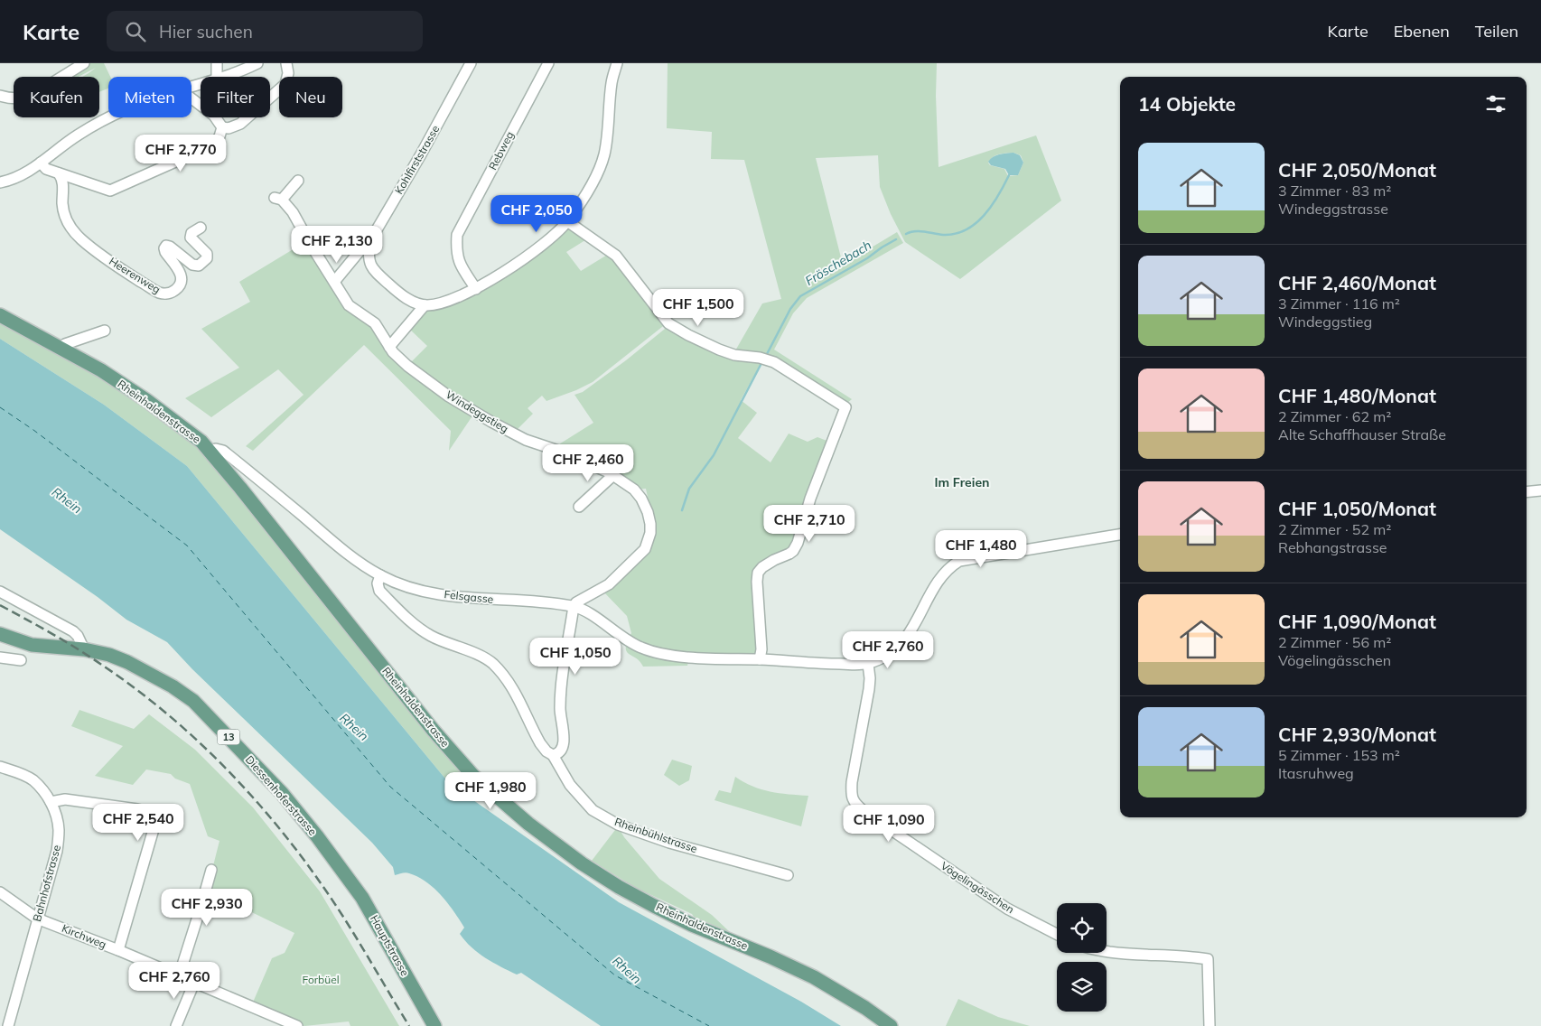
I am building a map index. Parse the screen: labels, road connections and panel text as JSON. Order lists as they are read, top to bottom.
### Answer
{
  "streets": {
    "main road": [
      "Rheinhaldenstrasse",
      "13",
      "Diessenhoferstrasse",
      "Hauptstrasse"
    ],
    "street": [
      "Rebweg",
      "Kohlfirststrasse",
      "Heerenweg",
      "Windeggstieg",
      "Felsgasse",
      "Rheinbühlstrasse",
      "Bahnhofstrasse",
      "Vögelingässchen",
      "Kirchweg"
    ]
  },
  "crossings": [
    ["Rheinhaldenstrasse", "Felsgasse"],
    ["Windeggstieg", "Felsgasse"],
    ["Felsgasse", "Rheinbühlstrasse"],
    ["Felsgasse", "Vögelingässchen"],
    ["Diessenhoferstrasse", "Hauptstrasse"],
    ["Bahnhofstrasse", "Kirchweg"]
  ],
  "districts": ["Im Freien"],
  "water": ["Fröschebach", "Rhein"],
  "parks": ["Forbüel"],
  "page": {
    "header": "Karte",
    "search": "Hier suchen",
    "nav": ["Karte", "Ebenen", "Teilen"],
    "chip": [
      "Kaufen",
      "Mieten",
      "Filter",
      "Neu"
    ],
    "heading": "14 Objekte",
    "list": [
      {
        "name": "CHF 2,050/Monat",
        "note": "3 Zimmer · 83 m² · Windeggstrasse"
      },
      {
        "name": "CHF 2,460/Monat",
        "note": "3 Zimmer · 116 m² · Windeggstieg"
      },
      {
        "name": "CHF 1,480/Monat",
        "note": "2 Zimmer · 62 m² · Alte Schaffhauser Straße"
      },
      {
        "name": "CHF 1,050/Monat",
        "note": "2 Zimmer · 52 m² · Rebhangstrasse"
      },
      {
        "name": "CHF 1,090/Monat",
        "note": "2 Zimmer · 56 m² · Vögelingässchen"
      },
      {
        "name": "CHF 2,930/Monat",
        "note": "5 Zimmer · 153 m² · Itasruhweg"
      }
    ],
    "price": [
      "CHF 2,770",
      "CHF 2,050",
      "CHF 2,130",
      "CHF 1,500",
      "CHF 2,460",
      "CHF 2,710",
      "CHF 1,480",
      "CHF 2,760",
      "CHF 1,050",
      "CHF 1,980",
      "CHF 2,540",
      "CHF 1,090",
      "CHF 2,930",
      "CHF 2,760"
    ]
  }
}
